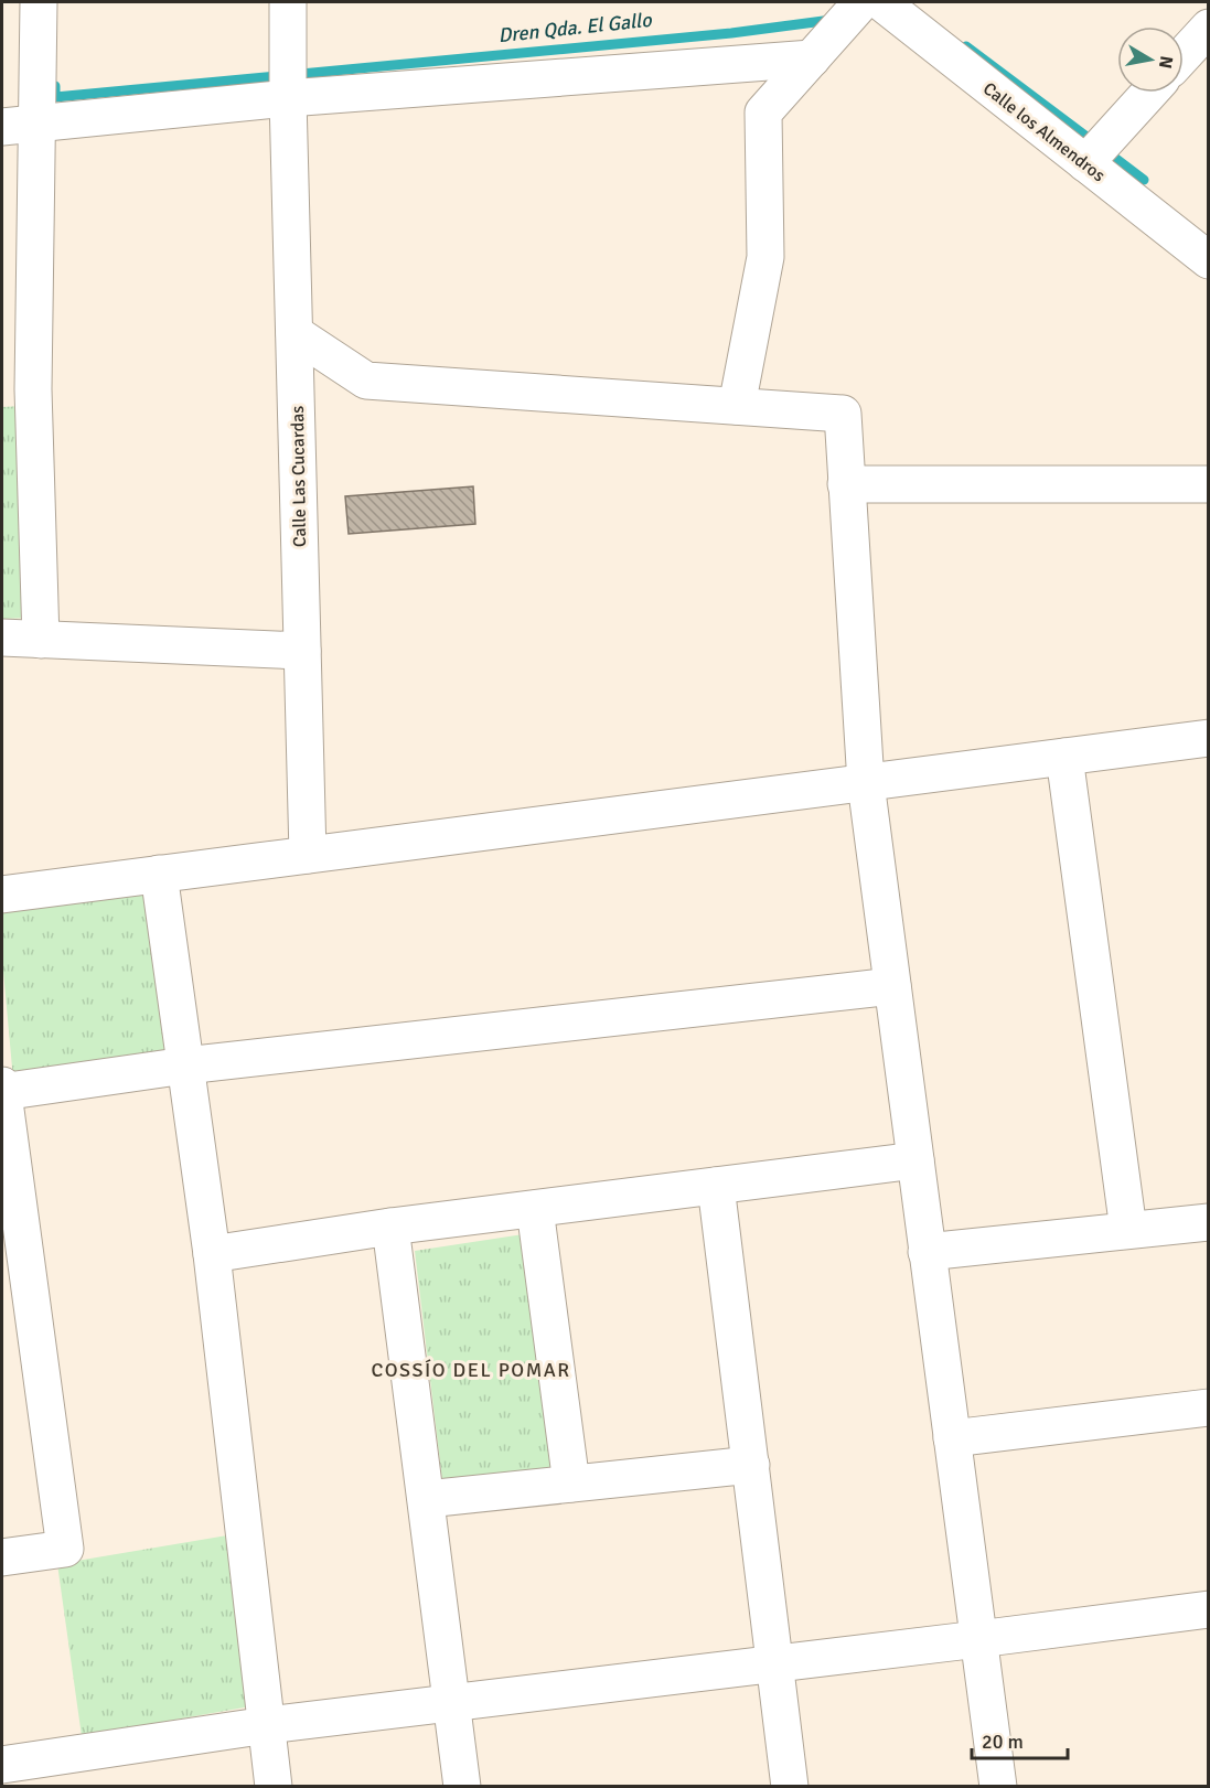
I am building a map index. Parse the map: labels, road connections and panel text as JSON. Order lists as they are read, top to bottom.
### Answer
{
  "streets": {
    "street": ["Calle los Almendros", "Calle Las Cucardas"]
  },
  "districts": ["COSSÍO DEL POMAR"],
  "water": ["Dren Qda. El Gallo"],
  "scale_bar": "20 m",
  "north": "right"
}
